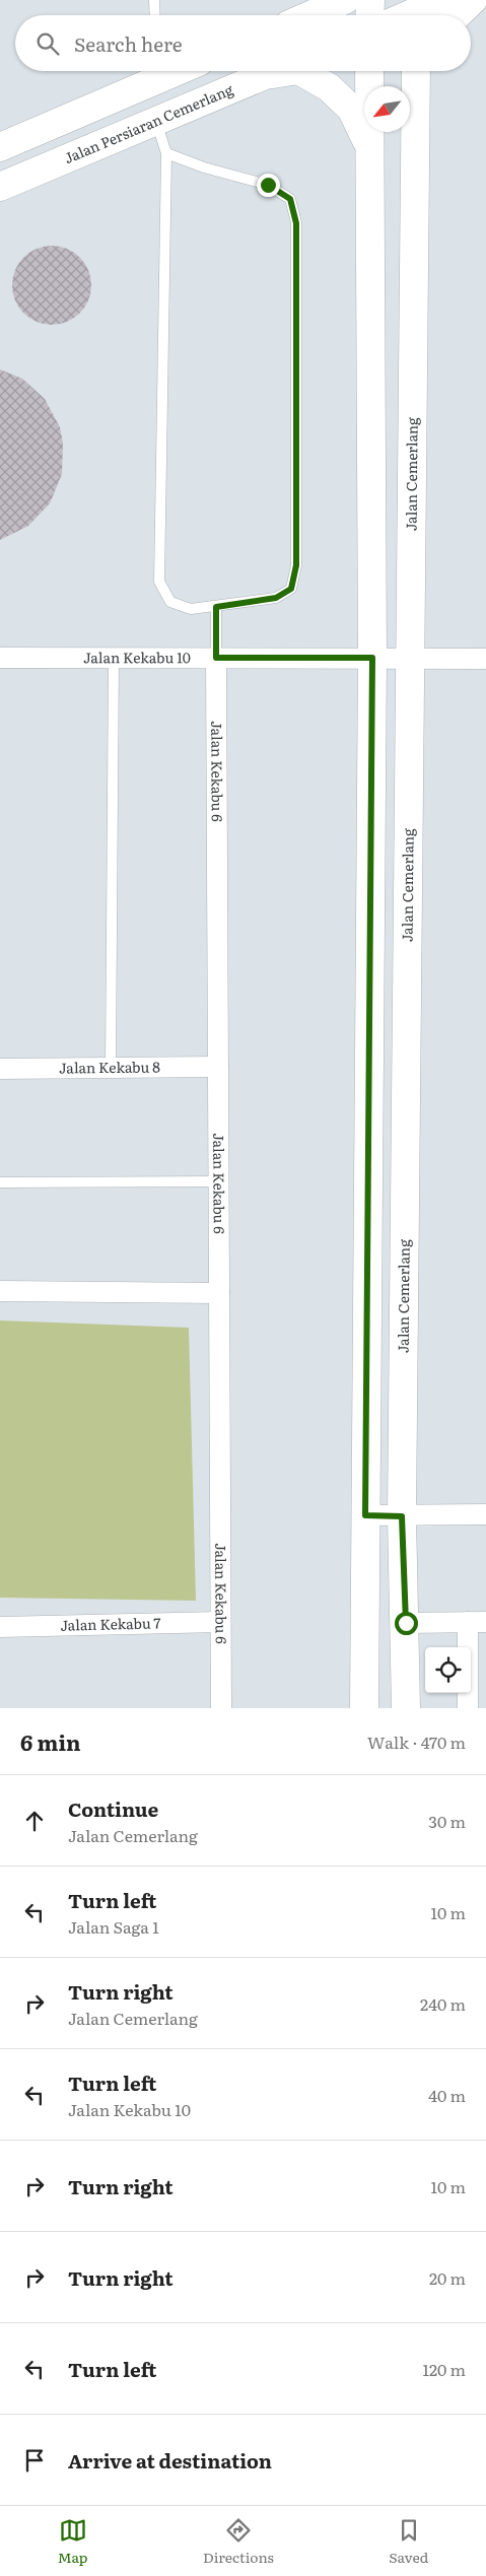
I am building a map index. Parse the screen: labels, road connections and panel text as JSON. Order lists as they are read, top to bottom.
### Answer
{
  "streets": {
    "main road": ["Jalan Persiaran Cemerlang", "Jalan Cemerlang"],
    "street": [
      "Jalan Kekabu 10",
      "Jalan Kekabu 6",
      "Jalan Kekabu 8",
      "Jalan Kekabu 7"
    ]
  },
  "crossings": [
    ["Jalan Cemerlang", "Jalan Kekabu 10"],
    ["Jalan Kekabu 10", "Jalan Kekabu 6"],
    ["Jalan Kekabu 6", "Jalan Kekabu 8"],
    ["Jalan Kekabu 6", "Jalan Kekabu 7"]
  ],
  "north": "bottom left",
  "page": {
    "search": "Search here",
    "heading": ["6 min", "Walk · 470 m"],
    "list": [
      ["Continue", "Jalan Cemerlang", "30 m"],
      ["Turn left", "Jalan Saga 1", "10 m"],
      ["Turn right", "Jalan Cemerlang", "240 m"],
      ["Turn left", "Jalan Kekabu 10", "40 m"],
      ["Turn right", "10 m"],
      ["Turn right", "20 m"],
      ["Turn left", "120 m"],
      "Arrive at destination"
    ],
    "nav": ["Map", "Directions", "Saved"]
  }
}
